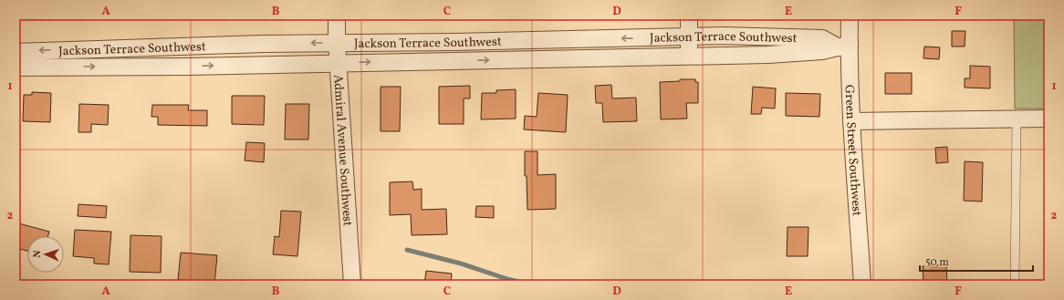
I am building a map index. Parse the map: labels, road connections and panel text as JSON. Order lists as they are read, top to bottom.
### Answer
{
  "streets": {
    "street": ["Jackson Terrace Southwest", "Admiral Avenue Southwest", "Green Street Southwest"]
  },
  "crossings": [
    ["Jackson Terrace Southwest", "Admiral Avenue Southwest"],
    ["Jackson Terrace Southwest", "Green Street Southwest"]
  ],
  "scale_bar": "50 m",
  "north": "left",
  "grid": {
    "columns": [
      "A",
      "B",
      "C",
      "D",
      "E",
      "F"
    ],
    "rows": ["1", "2"]
  }
}
